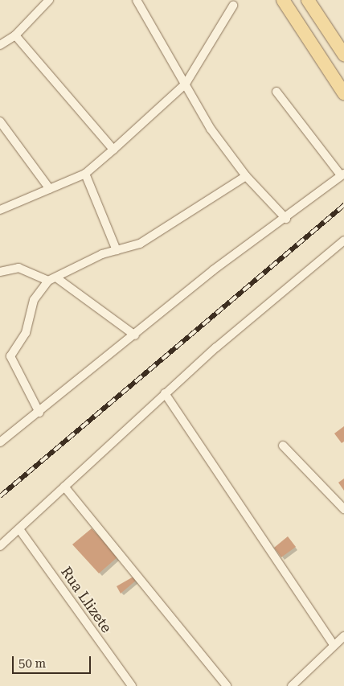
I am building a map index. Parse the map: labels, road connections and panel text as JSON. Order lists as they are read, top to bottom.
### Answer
{
  "streets": {
    "street": ["Rua Llizete"]
  },
  "scale_bar": "50 m"
}
